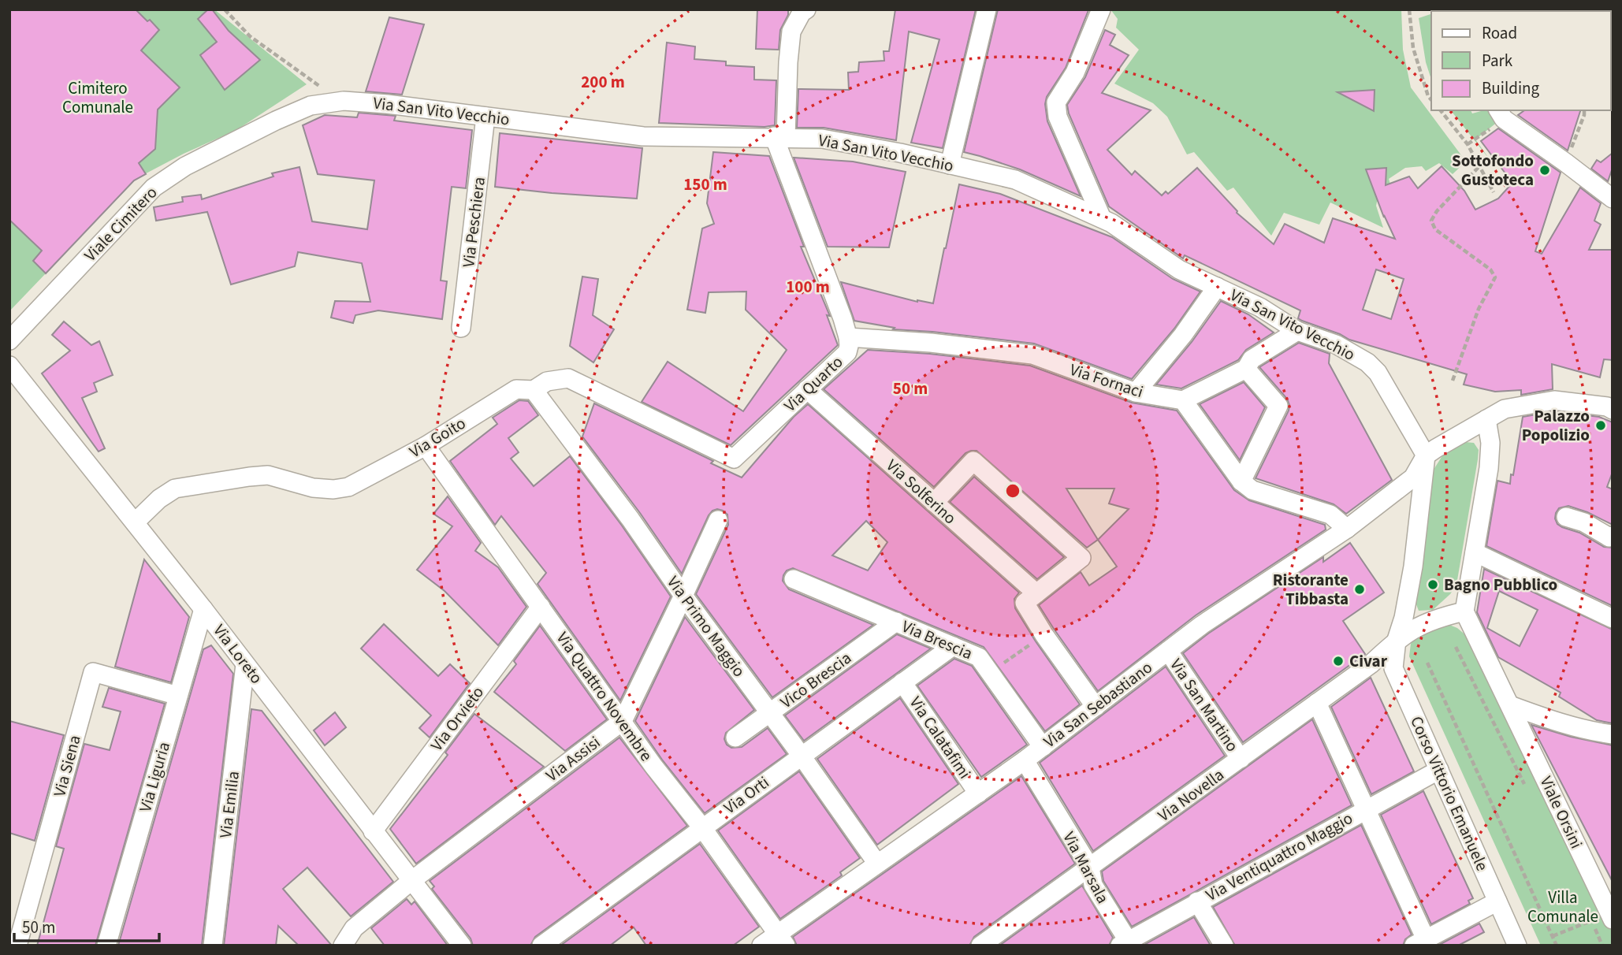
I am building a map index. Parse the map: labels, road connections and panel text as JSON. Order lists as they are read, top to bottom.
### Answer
{
  "streets": {
    "street": [
      "Via San Vito Vecchio",
      "Via Peschiera",
      "Viale Cimitero",
      "Via Fornaci",
      "Via Quarto",
      "Via Goito",
      "Via Solferino",
      "Via Primo Maggio",
      "Via Brescia",
      "Via Loreto",
      "Vico Brescia",
      "Via Quattro Novembre",
      "Via San Sebastiano",
      "Via San Martino",
      "Via Orvieto",
      "Via Calatafimi",
      "Via Assisi",
      "Via Siena",
      "Via Liguria",
      "Corso Vittorio Emanuele",
      "Via Orti",
      "Via Novella",
      "Via Emilia",
      "Viale Orsini",
      "Via Ventiquattro Maggio",
      "Via Marsala"
    ]
  },
  "crossings": [
    ["Via San Vito Vecchio", "Via Peschiera"],
    ["Via San Vito Vecchio", "Viale Cimitero"],
    ["Via San Vito Vecchio", "Via Quarto"],
    ["Via San Vito Vecchio", "Via San Sebastiano"],
    ["Via San Vito Vecchio", "Corso Vittorio Emanuele"],
    ["Via Fornaci", "Via Quarto"],
    ["Via Quarto", "Via Goito"],
    ["Via Quarto", "Via Solferino"],
    ["Via Goito", "Via Primo Maggio"],
    ["Via Goito", "Via Loreto"],
    ["Via Goito", "Via Quattro Novembre"],
    ["Via Solferino", "Via San Sebastiano"],
    ["Via Primo Maggio", "Vico Brescia"],
    ["Via Primo Maggio", "Via San Sebastiano"],
    ["Via Primo Maggio", "Via Assisi"],
    ["Via Primo Maggio", "Via Orti"],
    ["Via Brescia", "Vico Brescia"],
    ["Via Brescia", "Via San Sebastiano"],
    ["Via Brescia", "Via Orti"],
    ["Via Loreto", "Via Orvieto"],
    ["Via Loreto", "Via Assisi"],
    ["Via Loreto", "Via Liguria"],
    ["Via Loreto", "Via Emilia"],
    ["Via Quattro Novembre", "Via San Sebastiano"],
    ["Via Quattro Novembre", "Via Orvieto"],
    ["Via Quattro Novembre", "Via Assisi"],
    ["Via Quattro Novembre", "Via Orti"],
    ["Via San Sebastiano", "Via San Martino"],
    ["Via San Sebastiano", "Via Calatafimi"],
    ["Via San Sebastiano", "Corso Vittorio Emanuele"],
    ["Via San Sebastiano", "Via Marsala"],
    ["Via San Martino", "Via Novella"],
    ["Via Calatafimi", "Via Orti"],
    ["Via Siena", "Via Liguria"],
    ["Corso Vittorio Emanuele", "Via Novella"],
    ["Corso Vittorio Emanuele", "Via Ventiquattro Maggio"],
    ["Via Novella", "Viale Orsini"],
    ["Via Novella", "Via Marsala"],
    ["Via Ventiquattro Maggio", "Via Marsala"]
  ],
  "parks": ["Cimitero Comunale", "Villa Comunale"],
  "places": [
    "Sottofondo Gustoteca",
    "Palazzo Popolizio",
    "Bagno Pubblico",
    "Ristorante Tibbasta",
    "Civar"
  ],
  "legend": ["Road", "Park", "Building"],
  "scale_bar": "50 m",
  "rings": [
    "200 m",
    "150 m",
    "100 m",
    "50 m"
  ]
}
